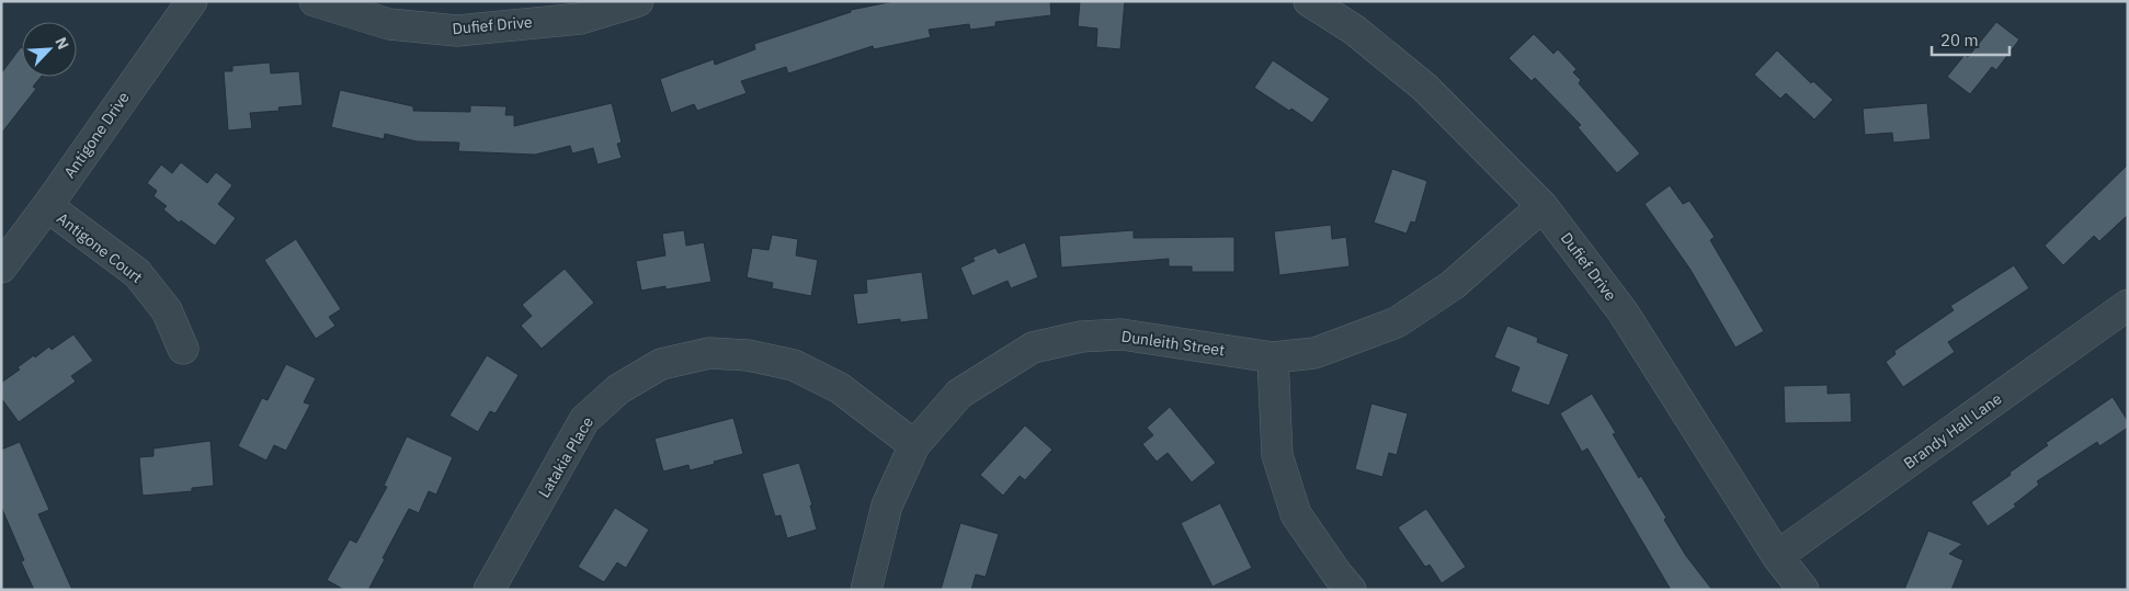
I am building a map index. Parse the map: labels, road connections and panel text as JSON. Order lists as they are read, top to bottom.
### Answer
{
  "streets": {
    "street": [
      "Dufief Drive",
      "Antigone Drive",
      "Antigone Court",
      "Dunleith Street",
      "Brandy Hall Lane",
      "Latakia Place"
    ]
  },
  "crossings": [
    ["Dufief Drive", "Dunleith Street"],
    ["Dufief Drive", "Brandy Hall Lane"],
    ["Antigone Drive", "Antigone Court"],
    ["Dunleith Street", "Latakia Place"]
  ],
  "scale_bar": "20 m",
  "north": "top right"
}
